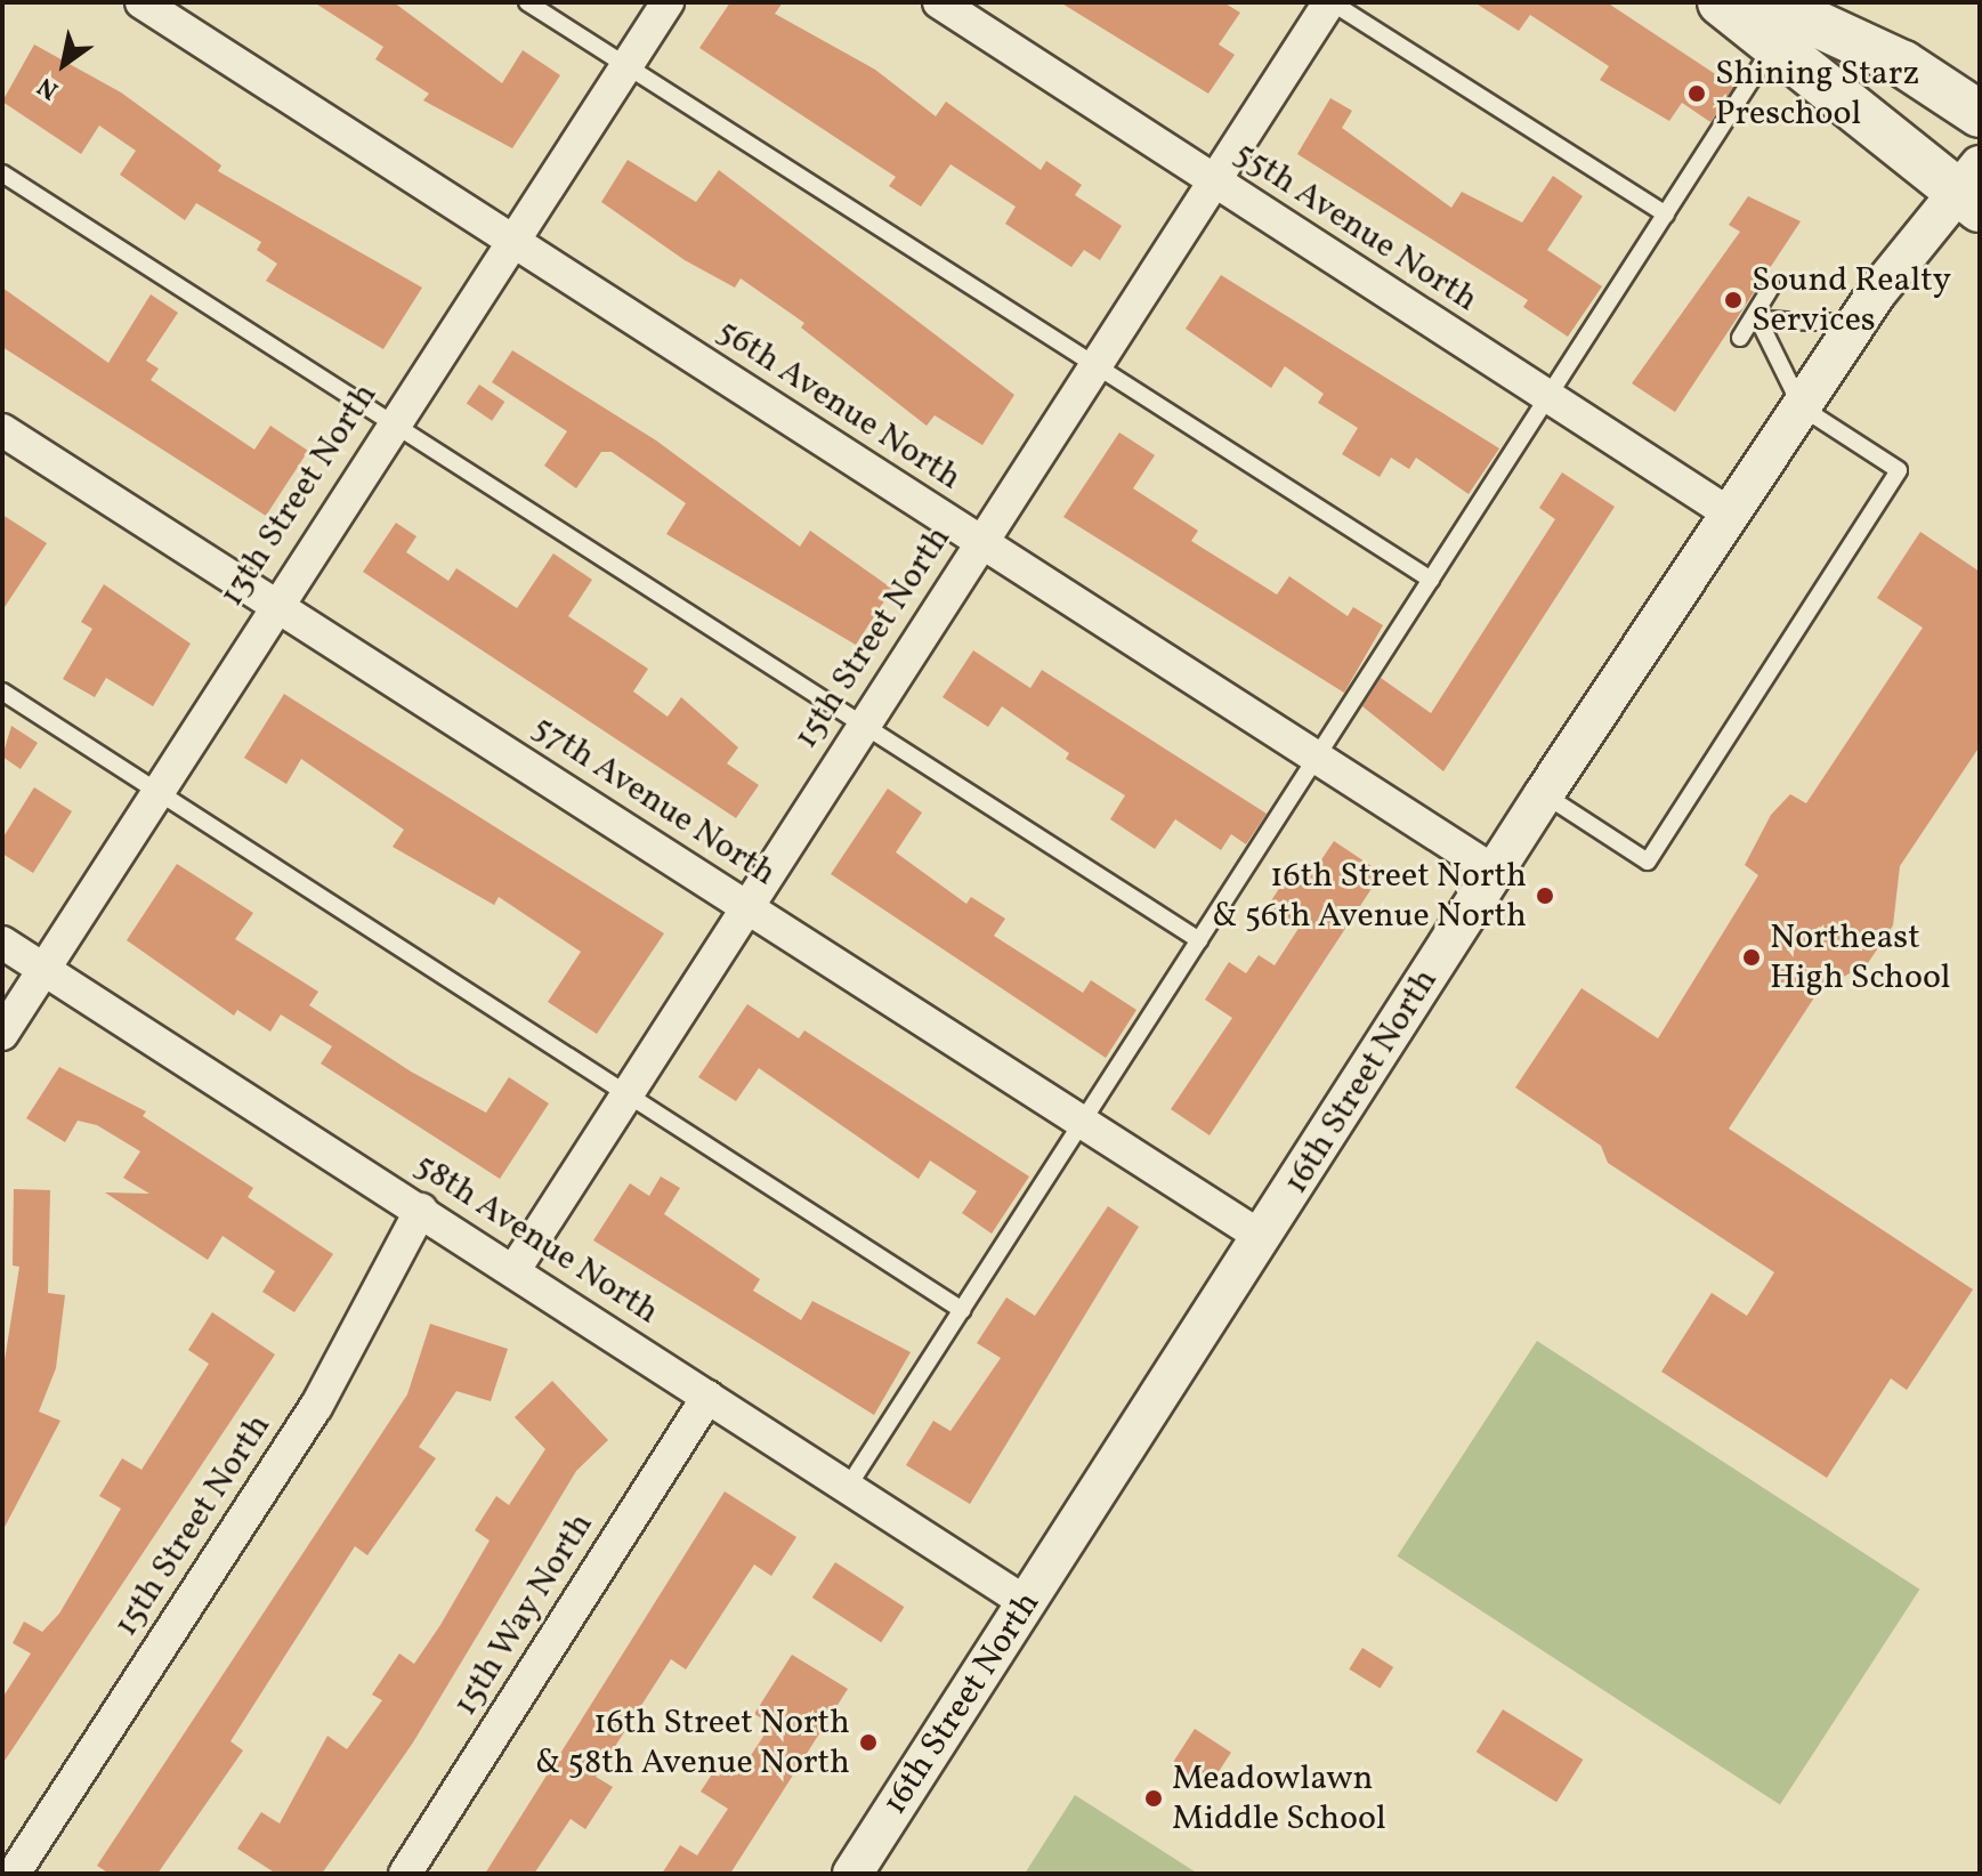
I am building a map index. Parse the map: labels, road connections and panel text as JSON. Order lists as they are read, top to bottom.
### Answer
{
  "streets": {
    "street": [
      "55th Avenue North",
      "56th Avenue North",
      "13th Street North",
      "15th Street North",
      "57th Avenue North",
      "16th Street North",
      "58th Avenue North",
      "15th Way North"
    ]
  },
  "crossings": [
    ["55th Avenue North", "15th Street North"],
    ["55th Avenue North", "16th Street North"],
    ["56th Avenue North", "13th Street North"],
    ["56th Avenue North", "15th Street North"],
    ["56th Avenue North", "16th Street North"],
    ["13th Street North", "57th Avenue North"],
    ["13th Street North", "58th Avenue North"],
    ["15th Street North", "57th Avenue North"],
    ["15th Street North", "58th Avenue North"],
    ["57th Avenue North", "16th Street North"],
    ["16th Street North", "58th Avenue North"],
    ["58th Avenue North", "15th Way North"]
  ],
  "places": [
    "Shining Starz Preschool",
    "Sound Realty Services",
    "16th Street North & 56th Avenue North",
    "Northeast High School",
    "16th Street North & 58th Avenue North",
    "Meadowlawn Middle School"
  ],
  "north": "bottom left"
}
